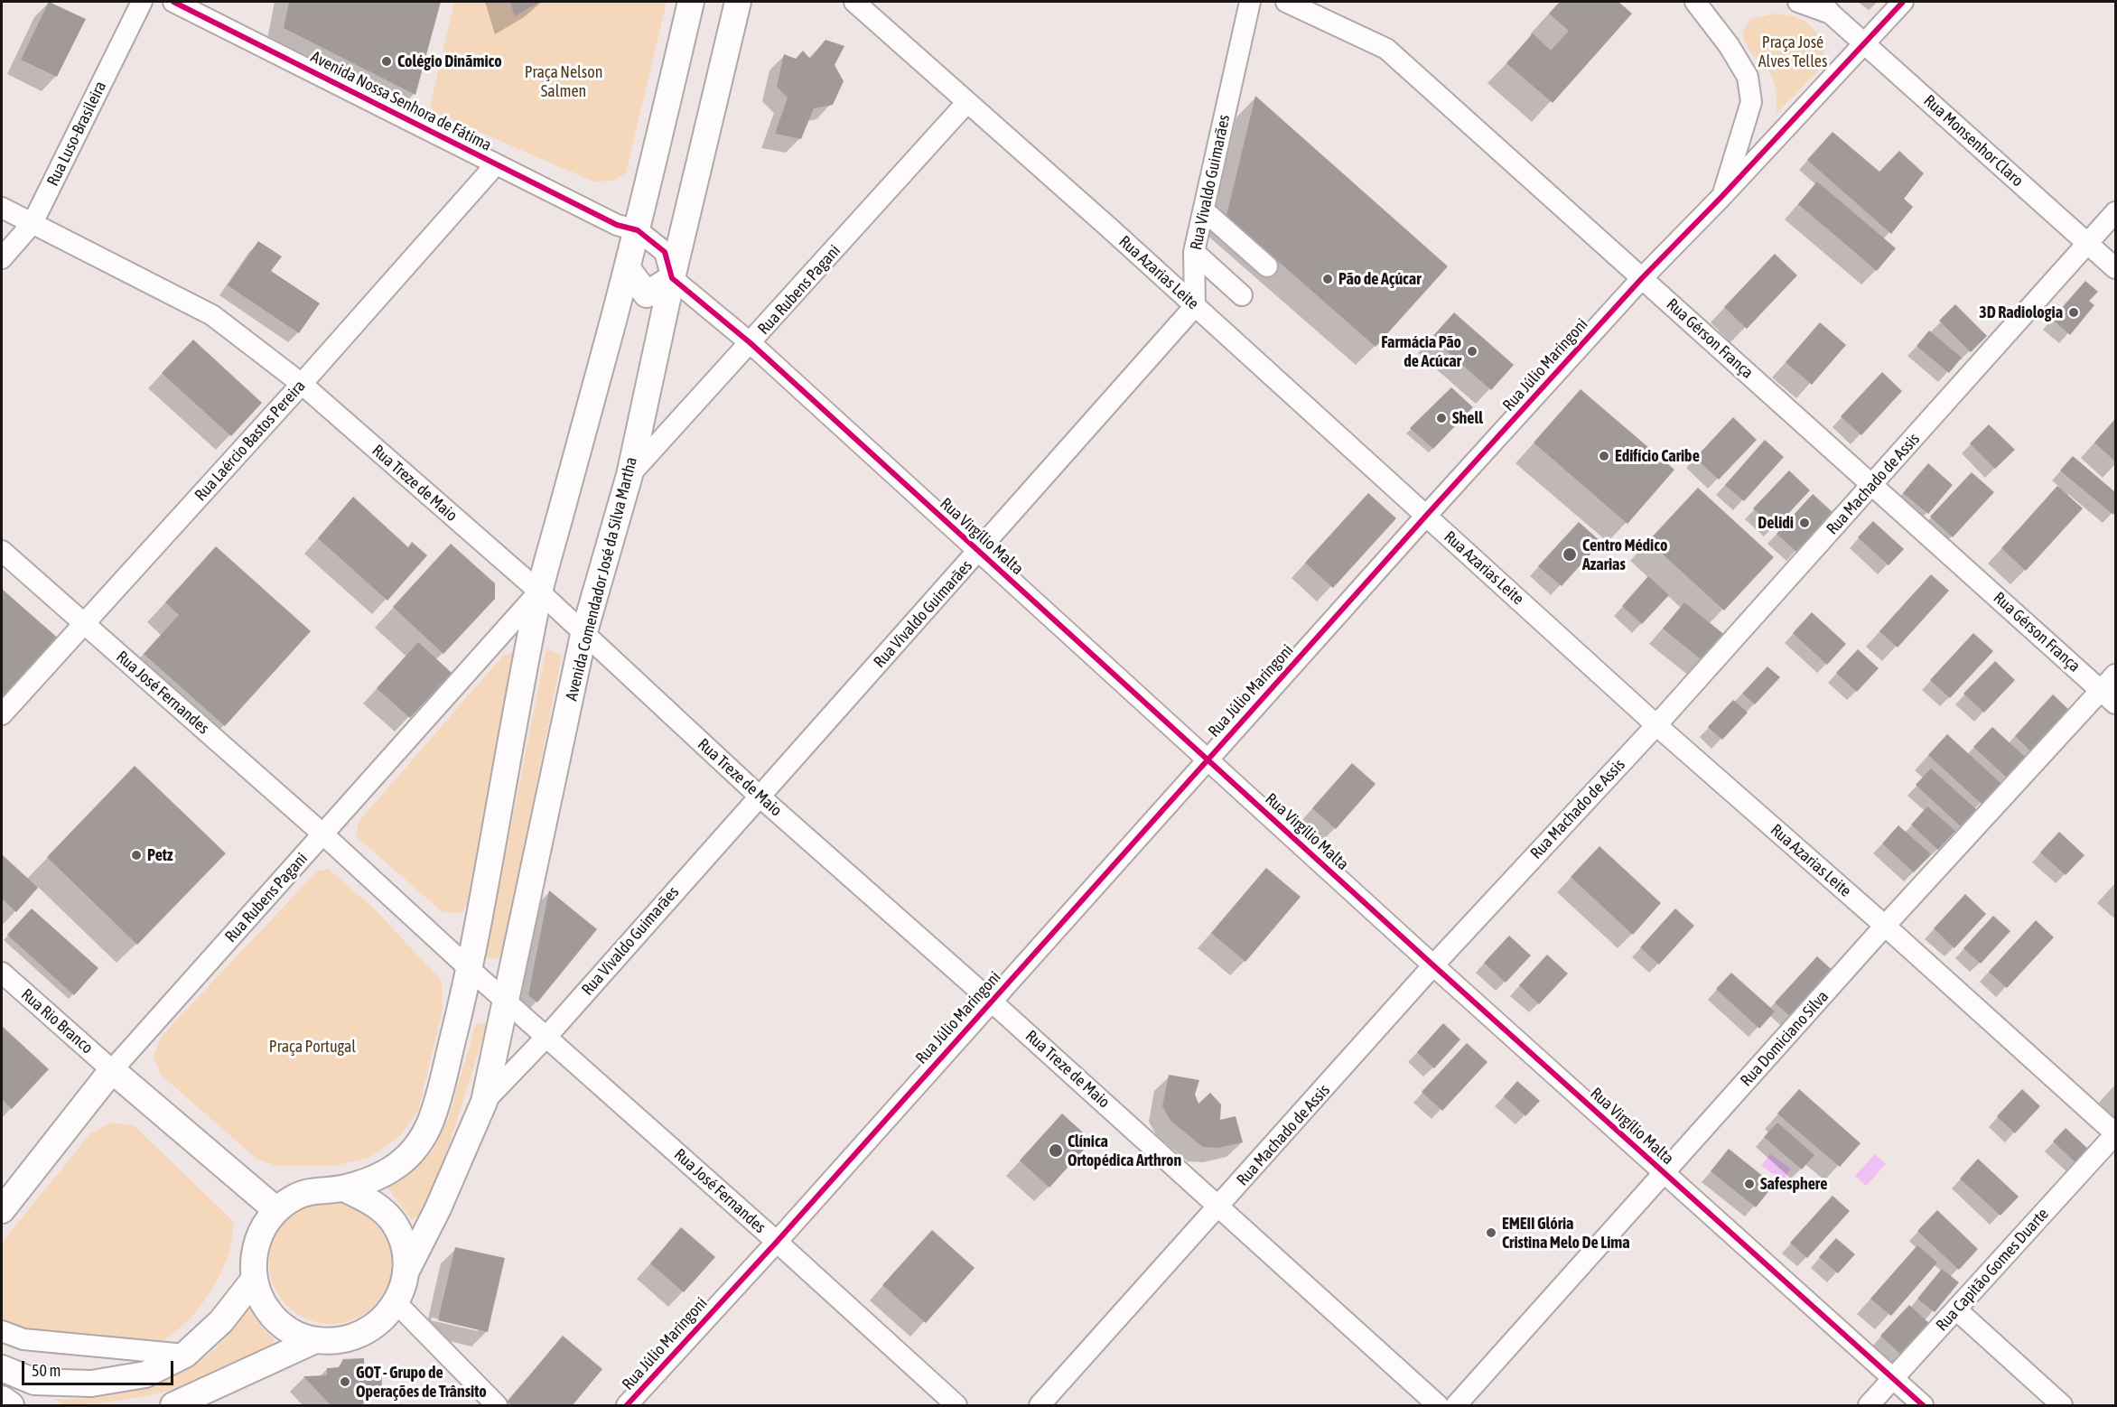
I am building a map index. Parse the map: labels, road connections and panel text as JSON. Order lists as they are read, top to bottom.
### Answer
{
  "streets": {
    "main road": ["Rua Rubens Pagani", "Avenida Comendador José da Silva Martha"],
    "street": [
      "Avenida Nossa Senhora de Fátima",
      "Rua Luso-Brasileira",
      "Rua Monsenhor Claro",
      "Rua Vivaldo Guimarães",
      "Rua Azarias Leite",
      "Rua Gérson França",
      "Rua Júlio Maringoni",
      "Rua Laércio Bastos Pereira",
      "Rua Treze de Maio",
      "Rua Machado de Assis",
      "Rua Virgílio Malta",
      "Rua José Fernandes",
      "Rua Rio Branco",
      "Rua Domiciano Silva",
      "Rua Capitão Gomes Duarte"
    ]
  },
  "crossings": [
    ["Avenida Nossa Senhora de Fátima", "Rua Laércio Bastos Pereira"],
    ["Avenida Nossa Senhora de Fátima", "Rua Virgílio Malta"],
    ["Avenida Nossa Senhora de Fátima", "Avenida Comendador José da Silva Martha"],
    ["Rua Luso-Brasileira", "Rua Treze de Maio"],
    ["Rua Monsenhor Claro", "Rua Júlio Maringoni"],
    ["Rua Monsenhor Claro", "Rua Machado de Assis"],
    ["Rua Vivaldo Guimarães", "Rua Azarias Leite"],
    ["Rua Vivaldo Guimarães", "Rua Treze de Maio"],
    ["Rua Vivaldo Guimarães", "Rua Virgílio Malta"],
    ["Rua Vivaldo Guimarães", "Avenida Comendador José da Silva Martha"],
    ["Rua Vivaldo Guimarães", "Rua José Fernandes"],
    ["Rua Azarias Leite", "Rua Rubens Pagani"],
    ["Rua Azarias Leite", "Rua Júlio Maringoni"],
    ["Rua Azarias Leite", "Rua Machado de Assis"],
    ["Rua Azarias Leite", "Rua Domiciano Silva"],
    ["Rua Azarias Leite", "Rua Capitão Gomes Duarte"],
    ["Rua Rubens Pagani", "Rua Treze de Maio"],
    ["Rua Rubens Pagani", "Rua Virgílio Malta"],
    ["Rua Rubens Pagani", "Avenida Comendador José da Silva Martha"],
    ["Rua Rubens Pagani", "Rua José Fernandes"],
    ["Rua Rubens Pagani", "Rua Rio Branco"],
    ["Rua Gérson França", "Rua Júlio Maringoni"],
    ["Rua Gérson França", "Rua Machado de Assis"],
    ["Rua Gérson França", "Rua Domiciano Silva"],
    ["Rua Júlio Maringoni", "Rua Treze de Maio"],
    ["Rua Júlio Maringoni", "Rua Virgílio Malta"],
    ["Rua Júlio Maringoni", "Rua José Fernandes"],
    ["Rua Laércio Bastos Pereira", "Rua Treze de Maio"],
    ["Rua Laércio Bastos Pereira", "Rua José Fernandes"],
    ["Rua Treze de Maio", "Rua Machado de Assis"],
    ["Rua Treze de Maio", "Avenida Comendador José da Silva Martha"],
    ["Rua Machado de Assis", "Rua Virgílio Malta"],
    ["Rua Virgílio Malta", "Avenida Comendador José da Silva Martha"],
    ["Rua Virgílio Malta", "Rua Domiciano Silva"],
    ["Rua Virgílio Malta", "Rua Capitão Gomes Duarte"],
    ["Avenida Comendador José da Silva Martha", "Rua José Fernandes"]
  ],
  "parks": ["Praça José Alves Telles", "Praça Nelson Salmen", "Praça Portugal"],
  "places": [
    "Colégio Dinãmico",
    "Pão de Açúcar",
    "3D Radiologia",
    "Farmácia Pão de Acúcar",
    "Shell",
    "Edifício Caribe",
    "Delidi",
    "Centro Médico Azarias",
    "Petz",
    "Clínica Ortopédica Arthron",
    "Safesphere",
    "EMEII Glória Cristina Melo De Lima",
    "GOT - Grupo de Operações de Trânsito"
  ],
  "scale_bar": "50 m"
}
